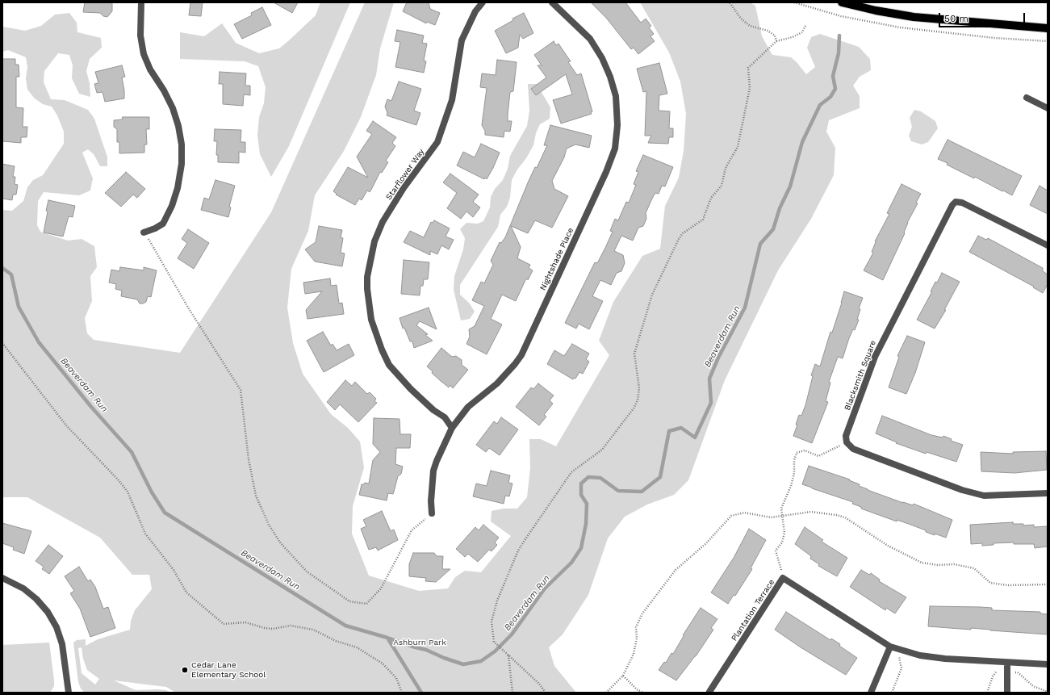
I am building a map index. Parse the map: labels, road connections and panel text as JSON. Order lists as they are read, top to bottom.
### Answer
{
  "streets": {
    "street": [
      "Starflower Way",
      "Nightshade Place",
      "Blacksmith Square",
      "Plantation Terrace"
    ]
  },
  "crossings": [
    ["Starflower Way", "Nightshade Place"]
  ],
  "water": ["Beaverdam Run"],
  "parks": ["Ashburn Park"],
  "places": ["Cedar Lane Elementary School"],
  "scale_bar": "50 m"
}
